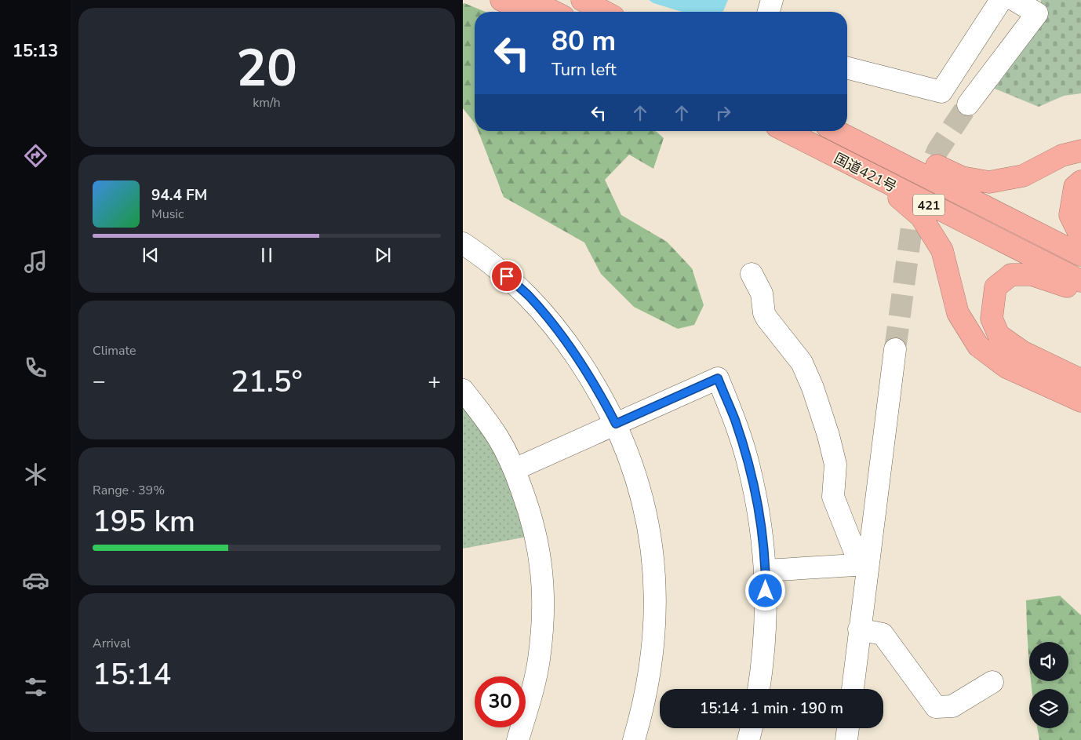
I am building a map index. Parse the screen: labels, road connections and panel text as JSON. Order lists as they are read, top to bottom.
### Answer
{
  "streets": {
    "highway": ["国道421号", "421"]
  },
  "crossings": [
    ["国道421号", "421"]
  ],
  "page": {
    "tabs": "15:13",
    "tile": [
      ["20", "km/h"],
      "Climate",
      ["Range · 39%", "195 km"],
      ["Arrival", "15:14"]
    ],
    "turn": ["80 m", "Turn left"],
    "song": ["94.4 FM", "Music"],
    "heat": ["−", "21.5°", "+"],
    "limit": "30",
    "trip": "15:14 · 1 min · 190 m"
  }
}
